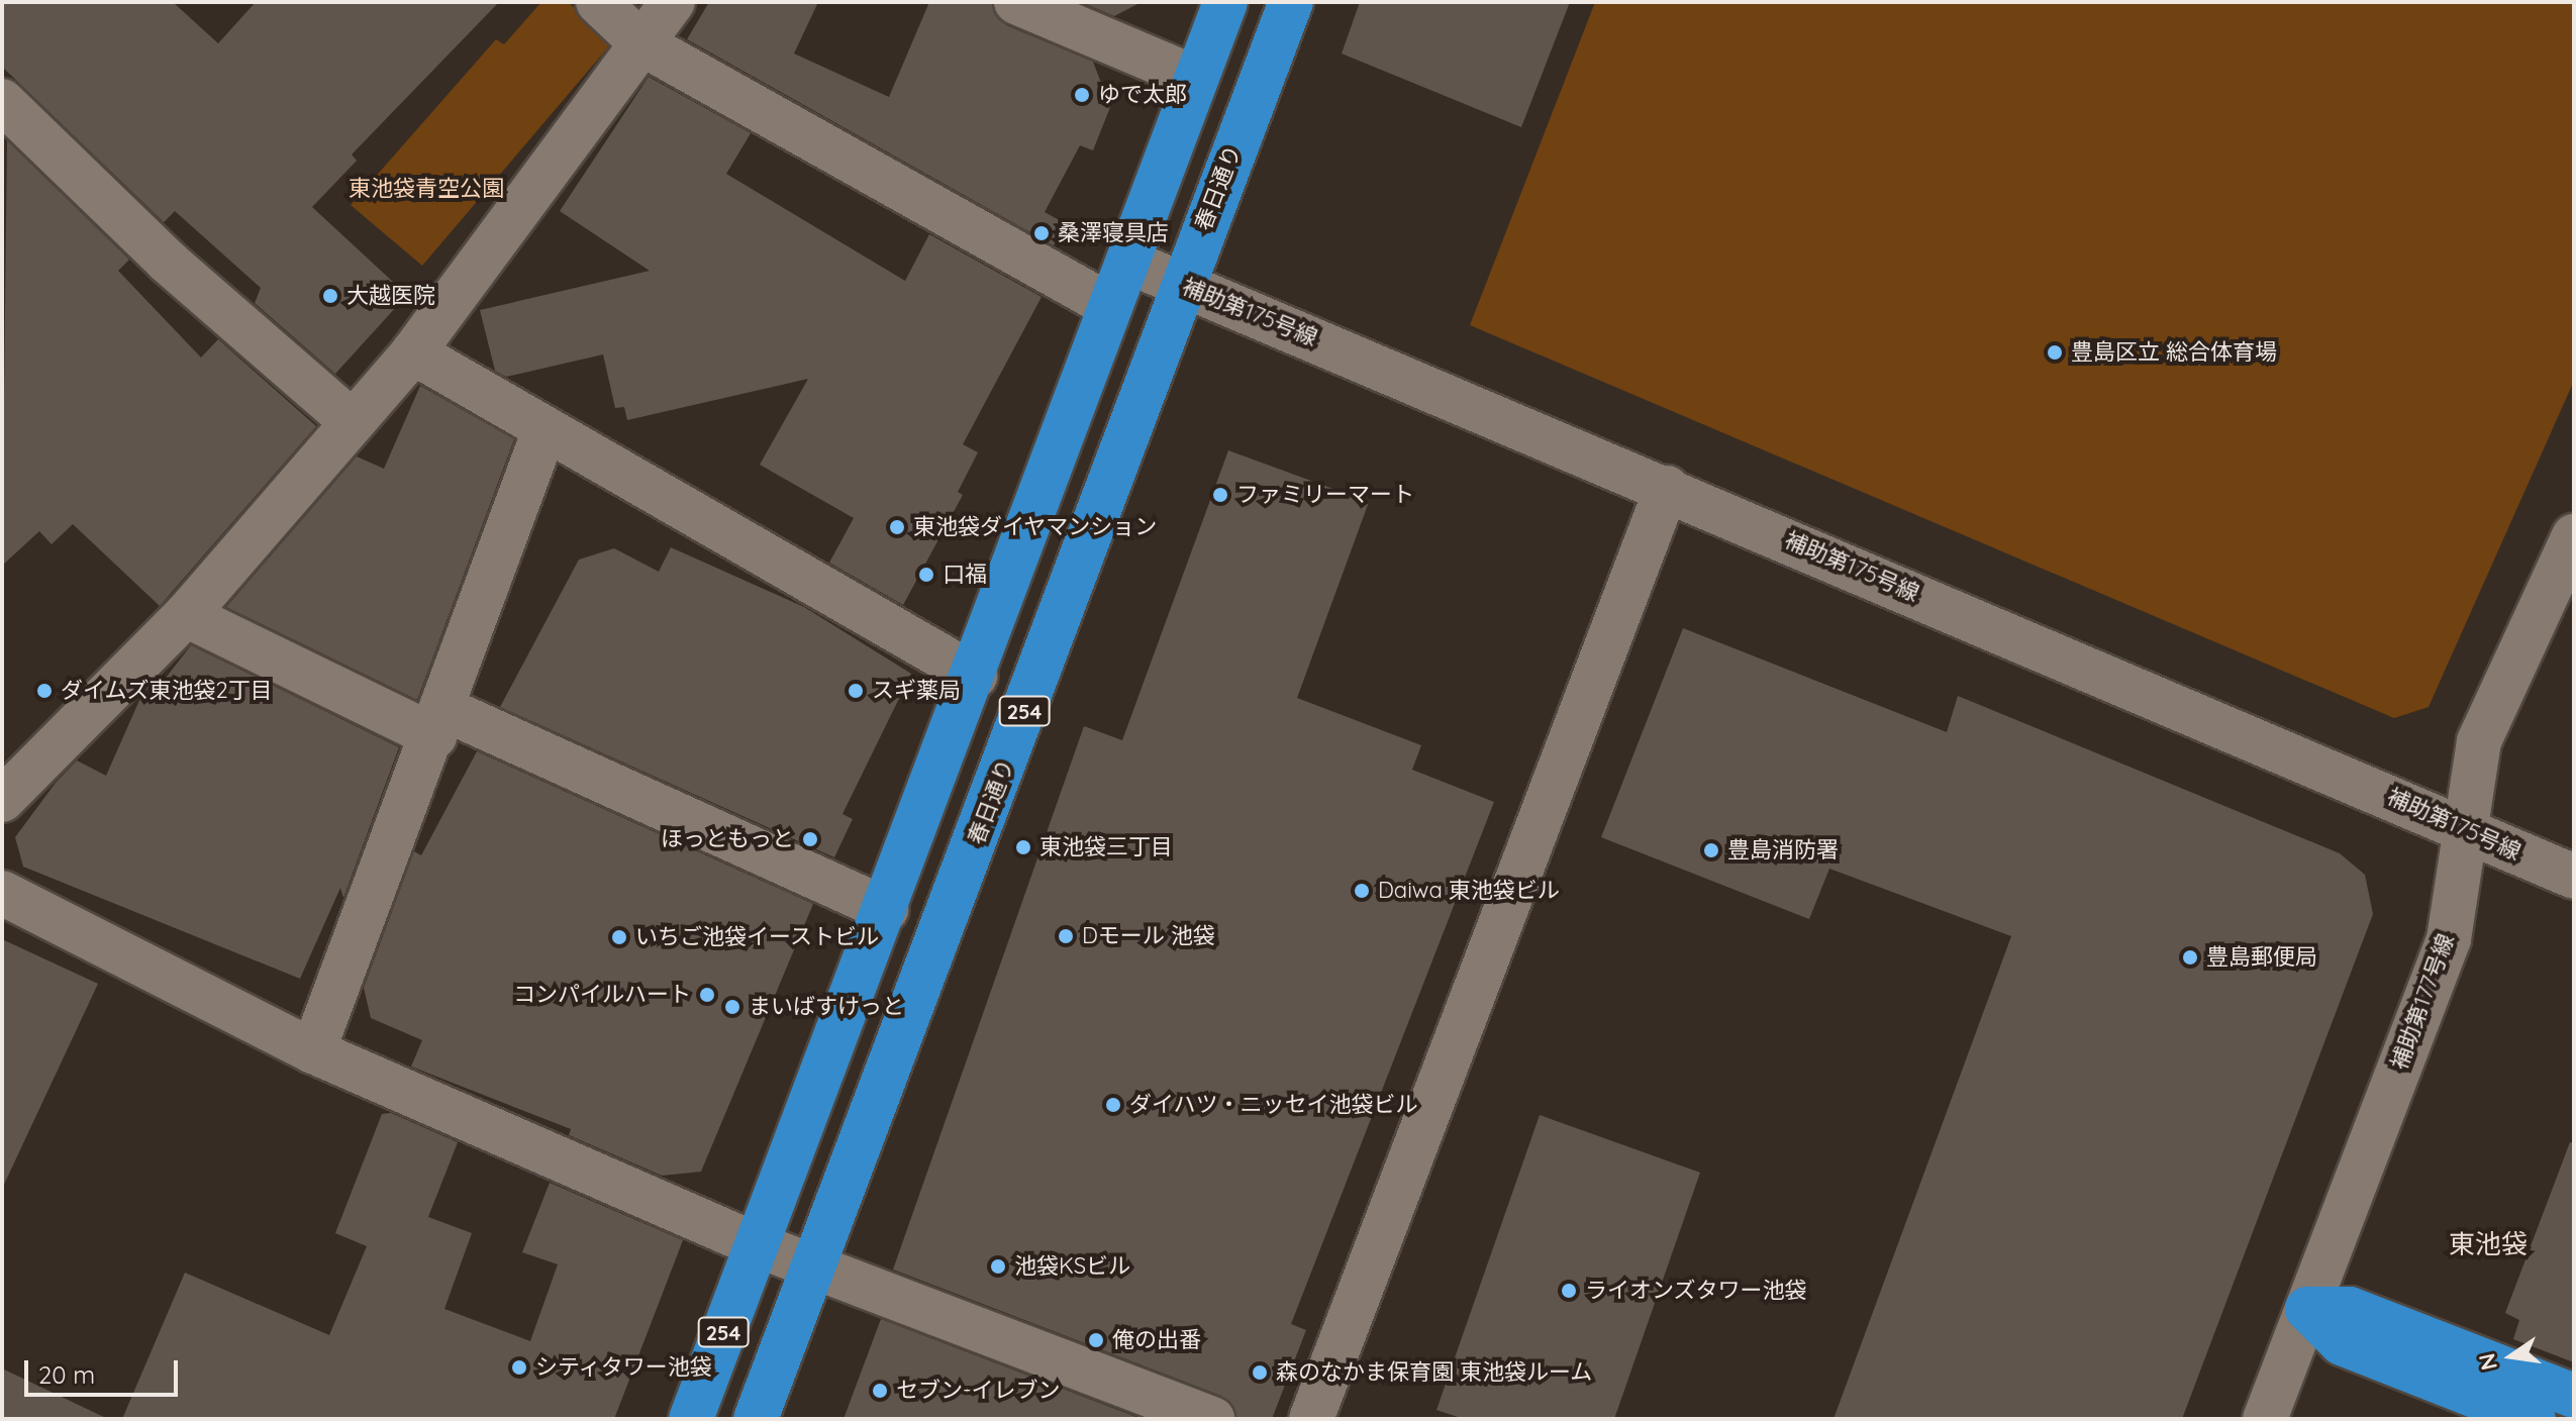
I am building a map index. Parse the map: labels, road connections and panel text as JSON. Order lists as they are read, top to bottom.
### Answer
{
  "streets": {
    "highway": ["春日通り", "254"],
    "street": ["補助第175号線", "補助第177号線"]
  },
  "crossings": [
    ["春日通り", "補助第175号線"],
    ["補助第175号線", "254"],
    ["補助第175号線", "補助第177号線"]
  ],
  "districts": ["東池袋"],
  "parks": ["東池袋青空公園"],
  "places": [
    "ゆで太郎",
    "桑澤寝具店",
    "大越医院",
    "豊島区立 総合体育場",
    "ファミリーマート",
    "東池袋ダイヤマンション",
    "口福",
    "ダイムズ東池袋2丁目",
    "スギ薬局",
    "ほっともっと",
    "東池袋三丁目",
    "豊島消防署",
    "Daiwa 東池袋ビル",
    "Dモール 池袋",
    "いちご池袋イーストビル",
    "豊島郵便局",
    "コンパイルハート",
    "まいばすけっと",
    "ダイハツ・ニッセイ池袋ビル",
    "池袋KSビル",
    "ライオンズタワー池袋",
    "俺の出番",
    "シティタワー池袋",
    "森のなかま保育園 東池袋ルーム",
    "セブン-イレブン"
  ],
  "scale_bar": "20 m",
  "north": "left"
}
